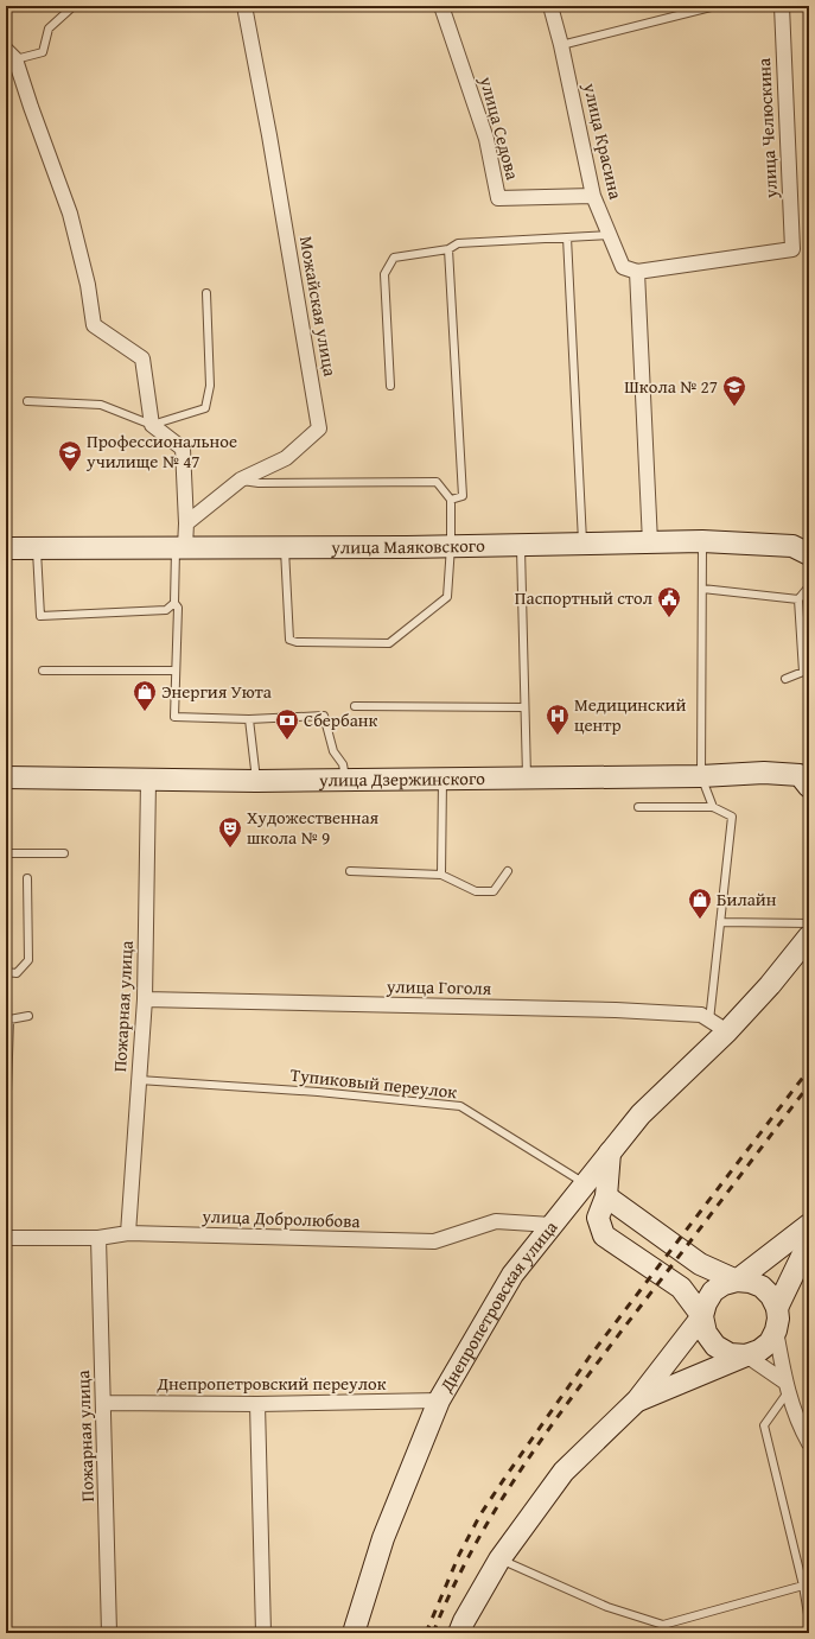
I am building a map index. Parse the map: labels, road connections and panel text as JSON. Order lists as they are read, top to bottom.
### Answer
{
  "streets": {
    "main road": ["улица Маяковского", "улица Дзержинского", "Днепропетровская улица"],
    "street": [
      "улица Седова",
      "улица Челюскина",
      "улица Красина",
      "Можайская улица",
      "улица Гоголя",
      "Пожарная улица",
      "улица Добролюбова",
      "Днепропетровский переулок"
    ],
    "lane": ["Тупиковый переулок"]
  },
  "crossings": [
    ["улица Седова", "улица Красина"],
    ["улица Челюскина", "улица Красина"],
    ["улица Дзержинского", "Пожарная улица"],
    ["улица Гоголя", "Пожарная улица"],
    ["улица Гоголя", "Днепропетровская улица"],
    ["Пожарная улица", "Тупиковый переулок"],
    ["Пожарная улица", "улица Добролюбова"],
    ["Пожарная улица", "Днепропетровский переулок"],
    ["Тупиковый переулок", "Днепропетровская улица"],
    ["улица Добролюбова", "Днепропетровская улица"],
    ["Днепропетровская улица", "Днепропетровский переулок"]
  ],
  "places": {
    "school or university": ["Школа № 27", "Профессиональное училище № 47"],
    "public building": ["Паспортный стол"],
    "shop": ["Энергия Уюта", "Билайн"],
    "hospital": ["Медицинский центр"],
    "bank": ["Сбербанк"],
    "theatre": ["Художественная школа № 9"]
  }
}
